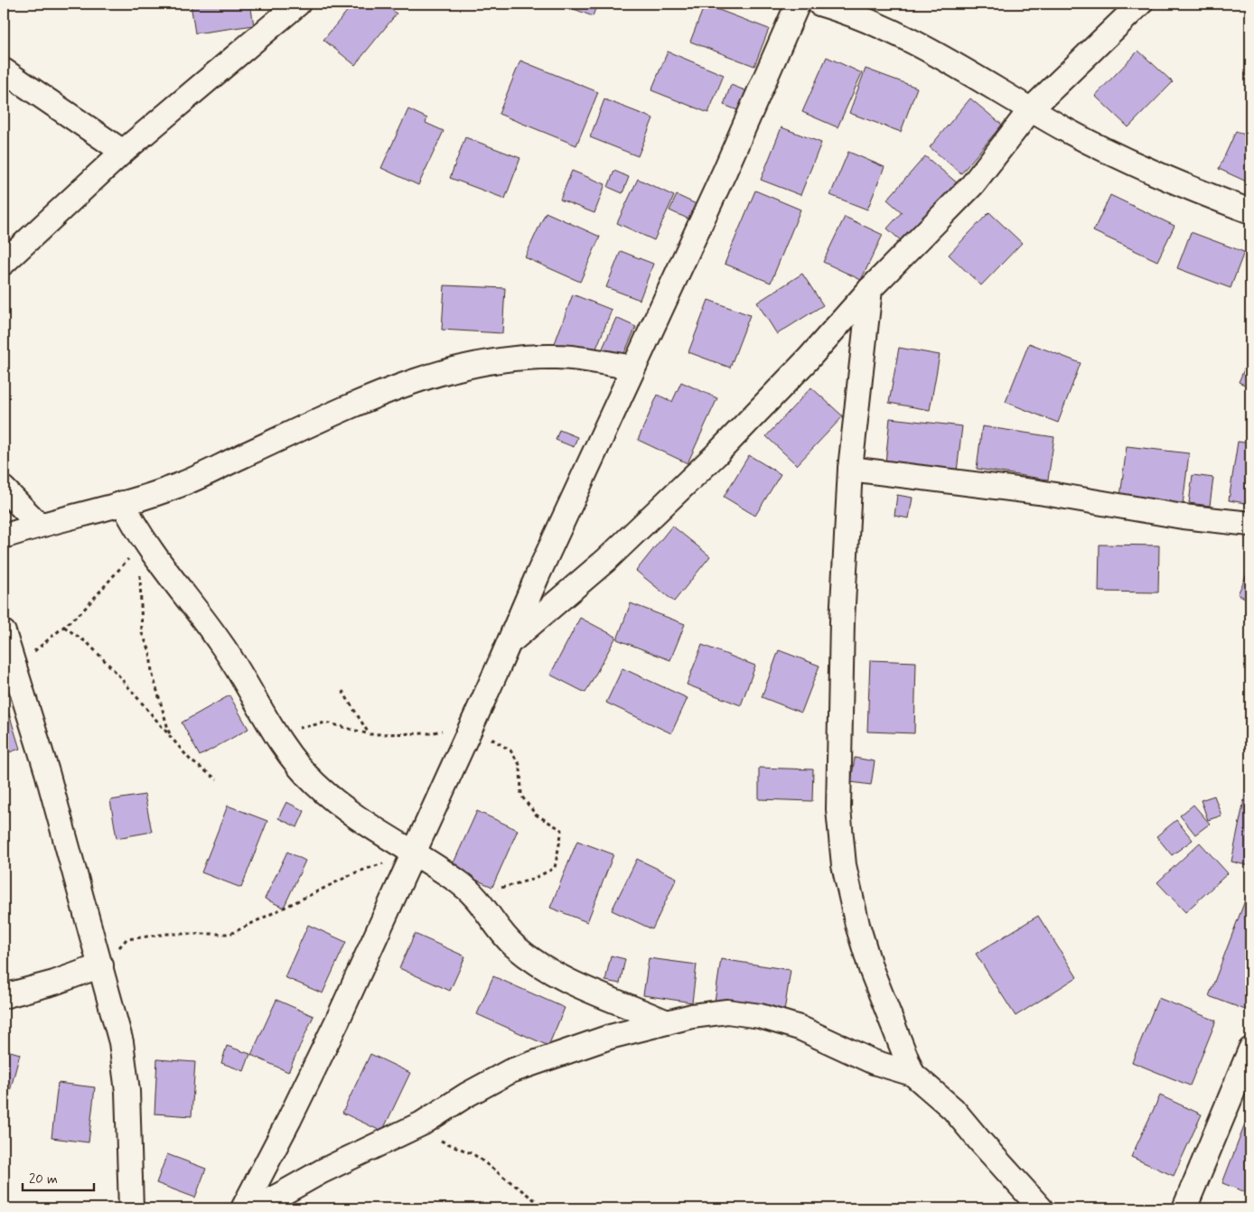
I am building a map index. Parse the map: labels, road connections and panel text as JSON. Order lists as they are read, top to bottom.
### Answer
{
  "scale_bar": "20 m"
}
